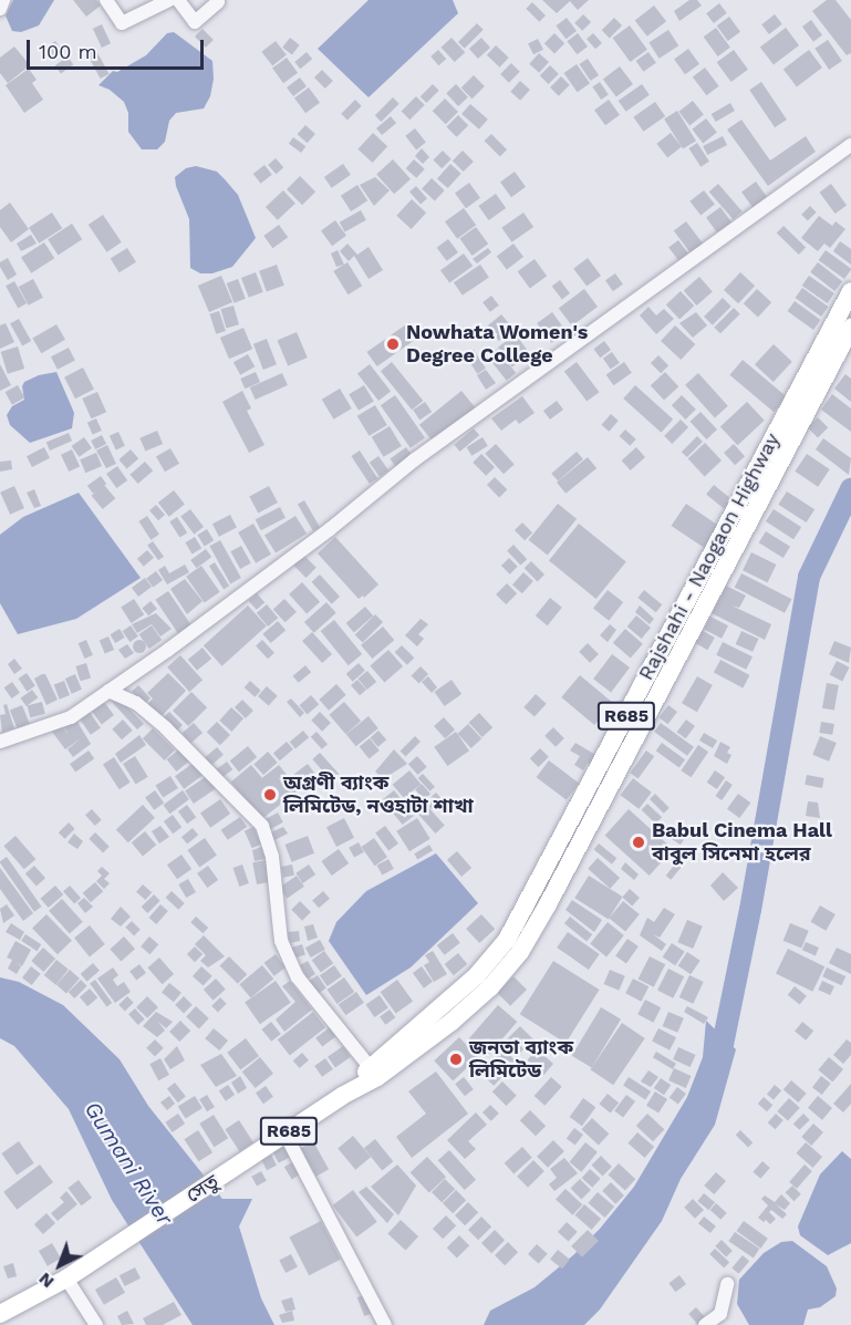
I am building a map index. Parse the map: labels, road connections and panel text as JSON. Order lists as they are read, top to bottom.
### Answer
{
  "streets": {
    "main road": ["Rajshahi - Naogaon Highway", "R685", "সেতু"]
  },
  "crossings": [
    ["Rajshahi - Naogaon Highway", "সেতু"],
    ["R685", "সেতু"]
  ],
  "water": ["Gumani River"],
  "places": [
    "Nowhata Women's Degree College",
    "অগ্রণী ব্যাংক লিমিটেড, নওহাটা শাখা",
    "Babul Cinema Hall বাবুল সিনেমা হলের",
    "জনতা ব্যাংক লিমিটেড"
  ],
  "scale_bar": "100 m",
  "north": "bottom left"
}
